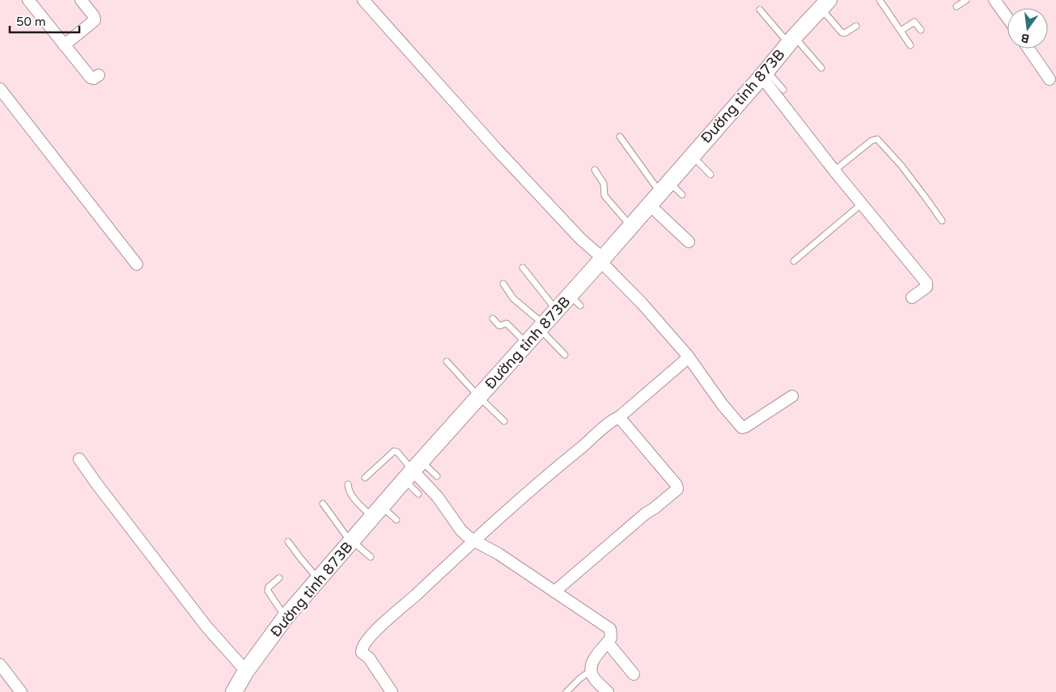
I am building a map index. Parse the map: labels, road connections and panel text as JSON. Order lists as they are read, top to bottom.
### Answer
{
  "streets": {
    "main road": ["Đường tỉnh 873B"]
  },
  "scale_bar": "50 m",
  "north": "bottom"
}
